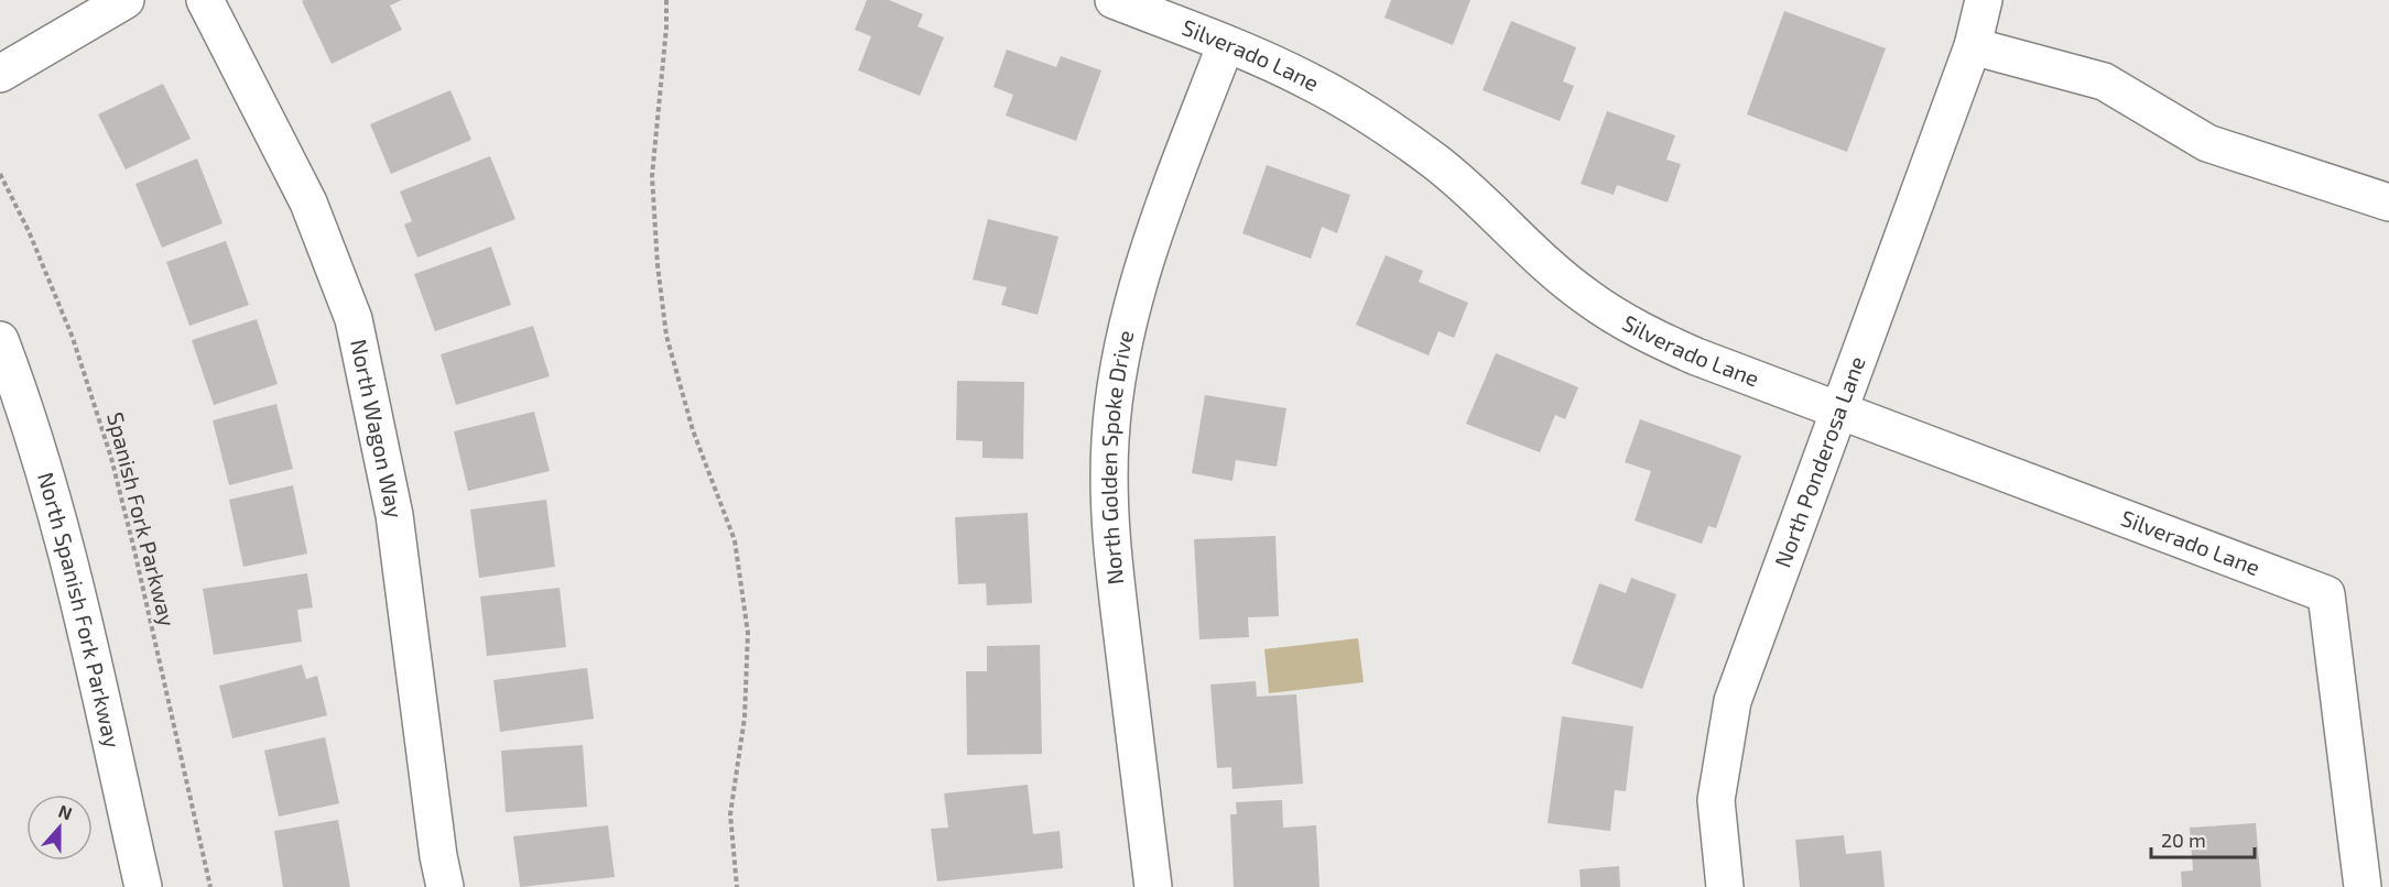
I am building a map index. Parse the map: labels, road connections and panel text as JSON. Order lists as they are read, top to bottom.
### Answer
{
  "streets": {
    "street": [
      "Silverado Lane",
      "North Wagon Way",
      "North Golden Spoke Drive",
      "North Ponderosa Lane",
      "North Spanish Fork Parkway"
    ],
    "path": ["Spanish Fork Parkway"]
  },
  "crossings": [
    ["Silverado Lane", "North Golden Spoke Drive"],
    ["Silverado Lane", "North Ponderosa Lane"]
  ],
  "scale_bar": "20 m",
  "north": "top"
}
